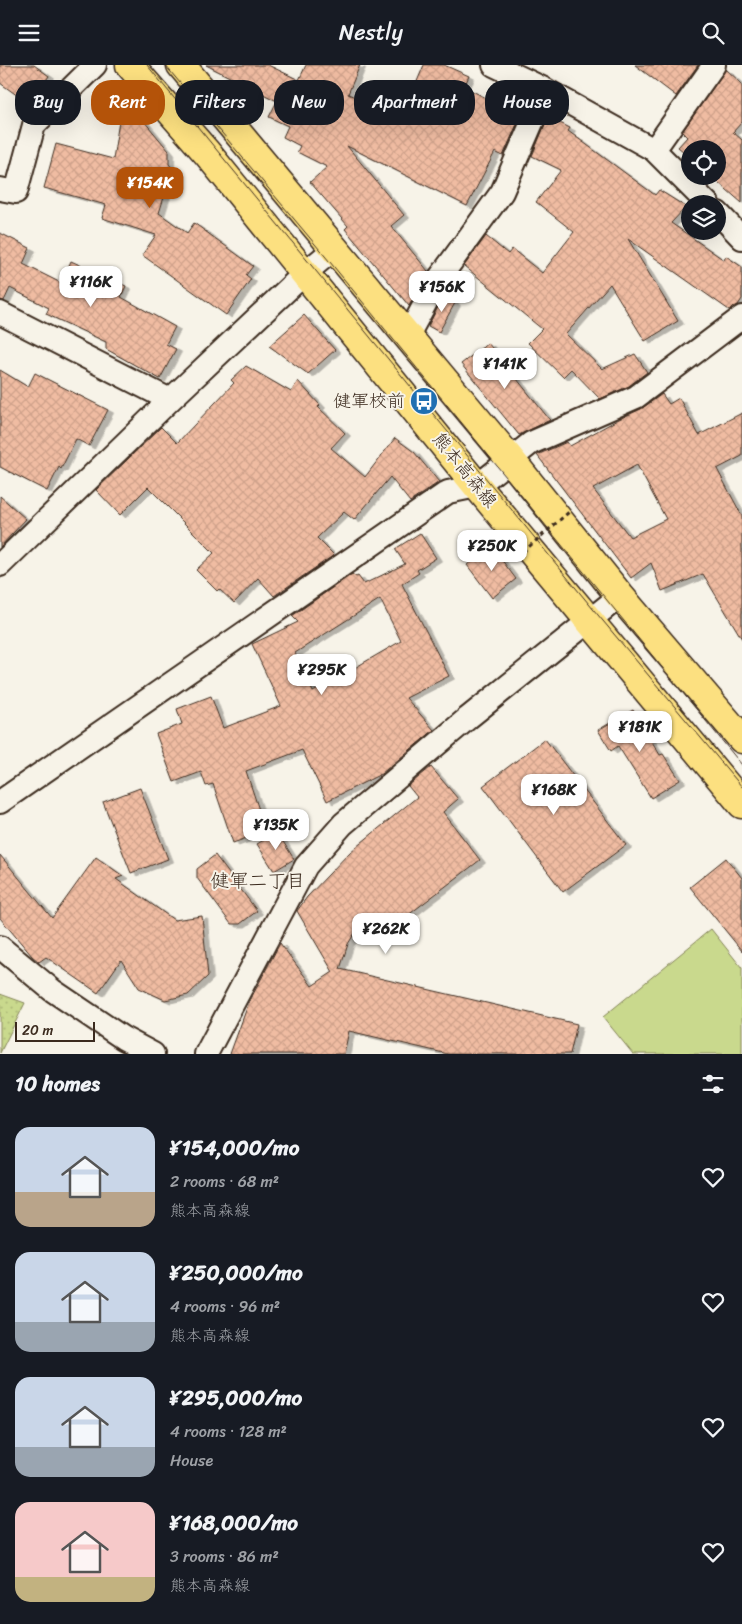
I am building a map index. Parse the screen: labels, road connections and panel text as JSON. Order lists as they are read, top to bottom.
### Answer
{
  "streets": {
    "main road": ["熊本高森線"]
  },
  "districts": ["健軍二丁目"],
  "places": {
    "bus stop": ["健軍校前"]
  },
  "scale_bar": "20 m",
  "page": {
    "header": "Nestly",
    "chip": [
      "Buy",
      "Rent",
      "Filters",
      "New",
      "Apartment",
      "House"
    ],
    "price": [
      "¥154K",
      "¥116K",
      "¥156K",
      "¥141K",
      "¥250K",
      "¥295K",
      "¥181K",
      "¥168K",
      "¥135K",
      "¥262K"
    ],
    "scale": "20 m",
    "heading": "10 homes",
    "list": [
      {
        "name": "¥154,000/mo",
        "note": "2 rooms · 68 m² · 熊本高森線"
      },
      {
        "name": "¥250,000/mo",
        "note": "4 rooms · 96 m² · 熊本高森線"
      },
      {
        "name": "¥295,000/mo",
        "note": "4 rooms · 128 m² · House"
      },
      {
        "name": "¥168,000/mo",
        "note": "3 rooms · 86 m² · 熊本高森線"
      }
    ]
  }
}
